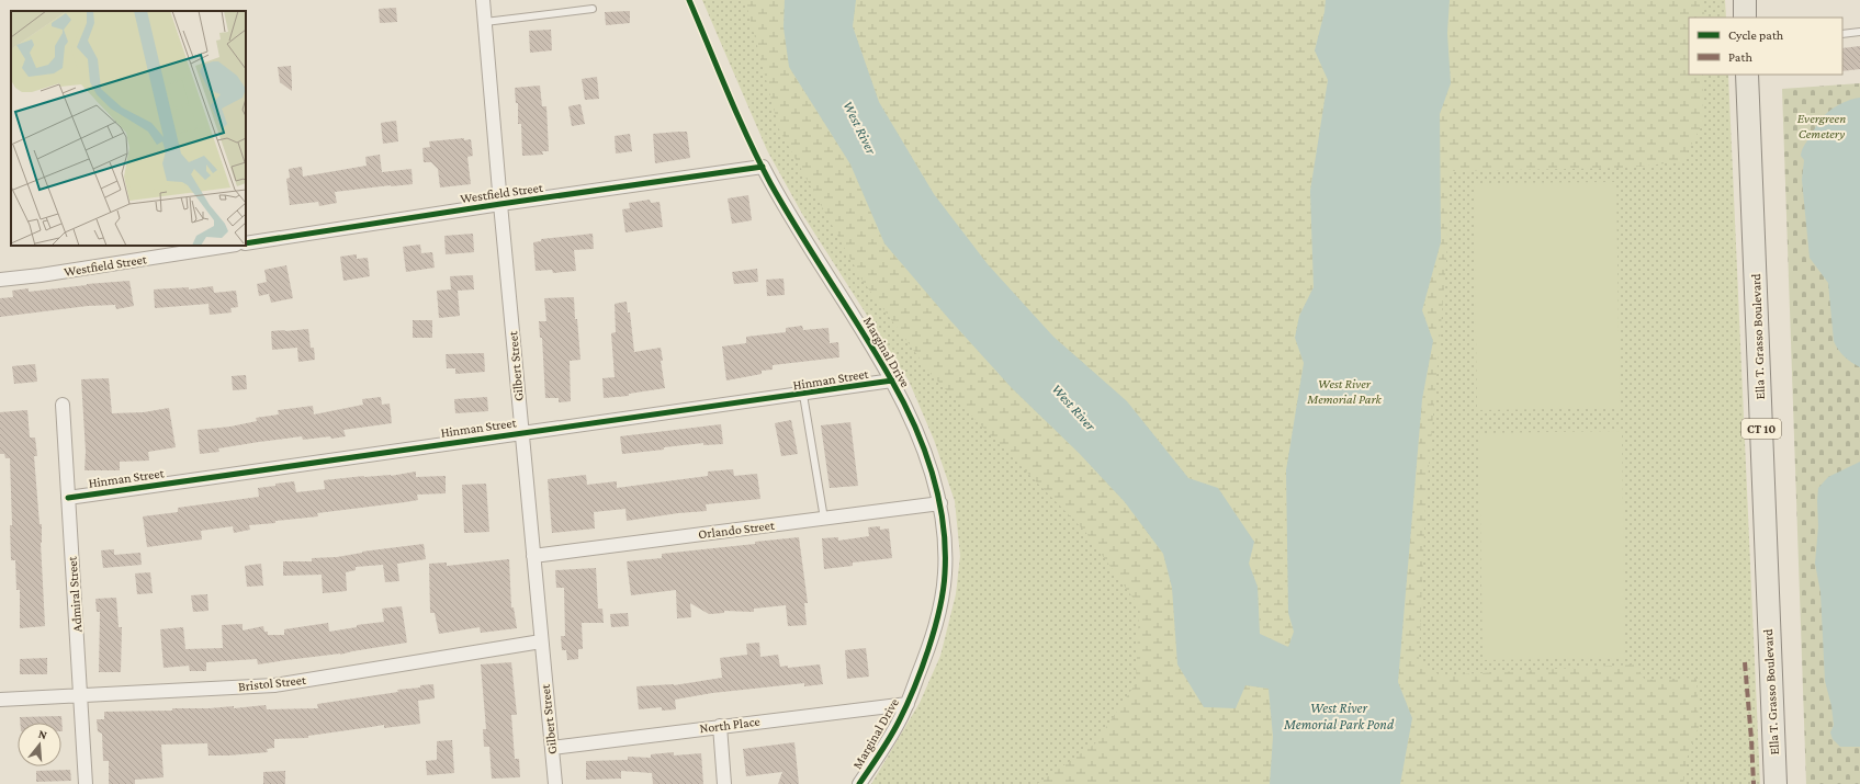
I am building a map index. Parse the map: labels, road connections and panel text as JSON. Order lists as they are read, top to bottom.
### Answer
{
  "streets": {
    "main road": ["Ella T. Grasso Boulevard", "CT 10"],
    "street": [
      "Westfield Street",
      "Marginal Drive",
      "Gilbert Street",
      "Hinman Street",
      "Orlando Street",
      "Admiral Street",
      "Bristol Street",
      "North Place"
    ]
  },
  "crossings": [
    ["Westfield Street", "Marginal Drive"],
    ["Westfield Street", "Gilbert Street"],
    ["Marginal Drive", "Hinman Street"],
    ["Marginal Drive", "Orlando Street"],
    ["Marginal Drive", "North Place"],
    ["Gilbert Street", "Hinman Street"],
    ["Gilbert Street", "Orlando Street"],
    ["Gilbert Street", "Bristol Street"],
    ["Gilbert Street", "North Place"],
    ["Hinman Street", "Admiral Street"],
    ["Admiral Street", "Bristol Street"]
  ],
  "water": ["West River", "West River Memorial Park Pond"],
  "parks": ["Evergreen Cemetery", "West River Memorial Park"],
  "legend": ["Cycle path", "Path"],
  "north": "top"
}
